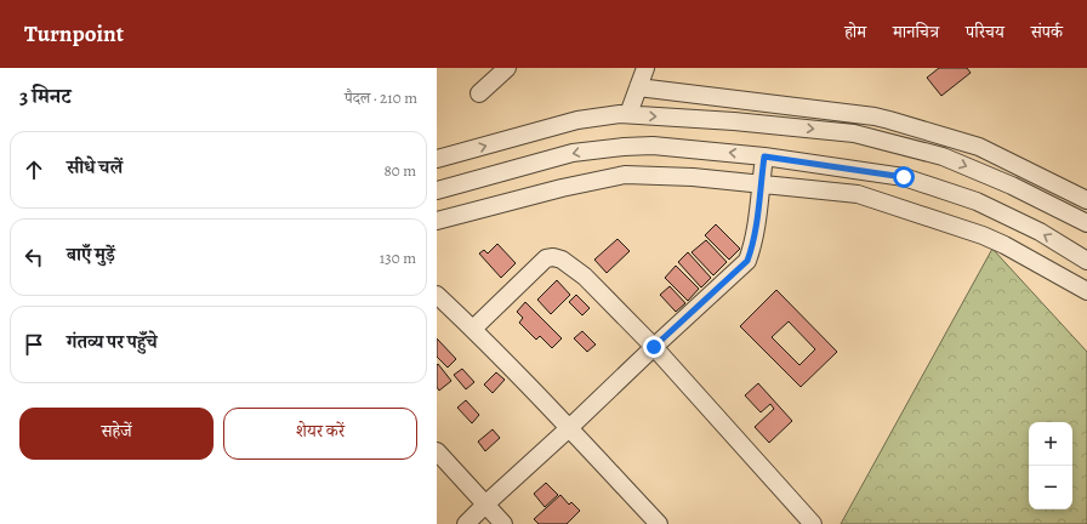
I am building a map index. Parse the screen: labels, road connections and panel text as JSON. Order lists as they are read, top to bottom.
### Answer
{
  "page": {
    "header": "Turnpoint",
    "nav": [
      "होम",
      "मानचित्र",
      "परिचय",
      "संपर्क"
    ],
    "heading": ["3 मिनट", "पैदल · 210 m"],
    "list": [
      ["सीधे चलें", "80 m"],
      ["बाएँ मुड़ें", "130 m"],
      "गंतव्य पर पहुँचे"
    ],
    "buttons": ["सहेजें", "शेयर करें"],
    "map_buttons": ["+", "−"]
  }
}
